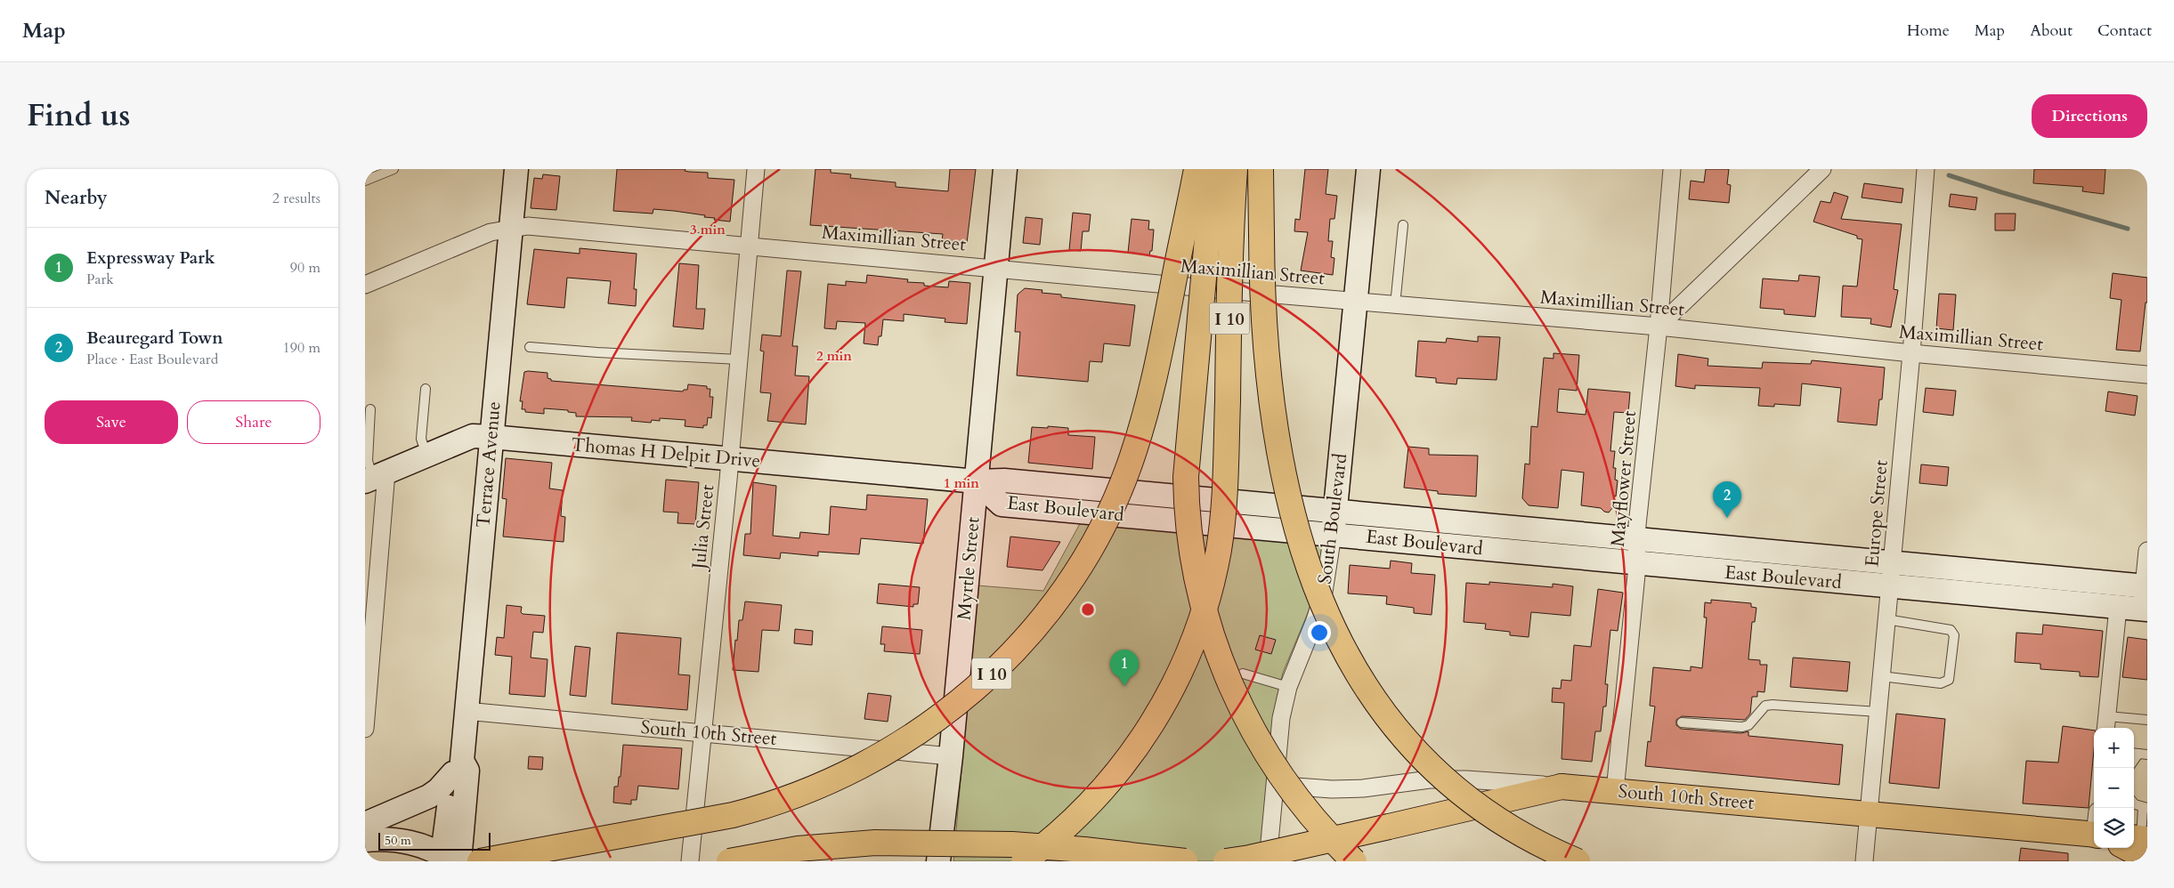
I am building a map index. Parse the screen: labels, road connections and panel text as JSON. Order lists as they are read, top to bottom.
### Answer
{
  "streets": {
    "main road": [
      "I 10",
      "Thomas H Delpit Drive",
      "Terrace Avenue",
      "East Boulevard",
      "South Boulevard",
      "Myrtle Street",
      "South 10th Street"
    ],
    "street": [
      "Maximillian Street",
      "Mayflower Street",
      "Europe Street",
      "Julia Street"
    ]
  },
  "crossings": [
    ["Maximillian Street", "Terrace Avenue"],
    ["Maximillian Street", "Mayflower Street"],
    ["Maximillian Street", "Europe Street"],
    ["Maximillian Street", "South Boulevard"],
    ["Maximillian Street", "Julia Street"],
    ["Maximillian Street", "Myrtle Street"],
    ["Thomas H Delpit Drive", "Terrace Avenue"],
    ["Thomas H Delpit Drive", "East Boulevard"],
    ["Thomas H Delpit Drive", "Julia Street"],
    ["Thomas H Delpit Drive", "Myrtle Street"],
    ["Terrace Avenue", "South 10th Street"],
    ["Mayflower Street", "East Boulevard"],
    ["Mayflower Street", "South 10th Street"],
    ["East Boulevard", "Europe Street"],
    ["East Boulevard", "South Boulevard"],
    ["East Boulevard", "Myrtle Street"],
    ["Europe Street", "South 10th Street"],
    ["South Boulevard", "South 10th Street"],
    ["Julia Street", "South 10th Street"],
    ["Myrtle Street", "South 10th Street"]
  ],
  "scale_bar": "50 m",
  "page": {
    "header": "Map",
    "nav": [
      "Home",
      "Map",
      "About",
      "Contact"
    ],
    "title": "Find us",
    "buttons": [
      "Directions",
      ["Save", "Share"]
    ],
    "heading": ["Nearby", "2 results"],
    "list": [
      {
        "mark": "1",
        "name": "Expressway Park",
        "note": "Park",
        "value": "90 m"
      },
      {
        "mark": "2",
        "name": "Beauregard Town",
        "note": "Place · East Boulevard",
        "value": "190 m"
      }
    ],
    "pins": ["2", "1"],
    "map_buttons": ["+", "−"],
    "scale": "50 m"
  },
  "rings": ["3 min", "2 min", "1 min"]
}
